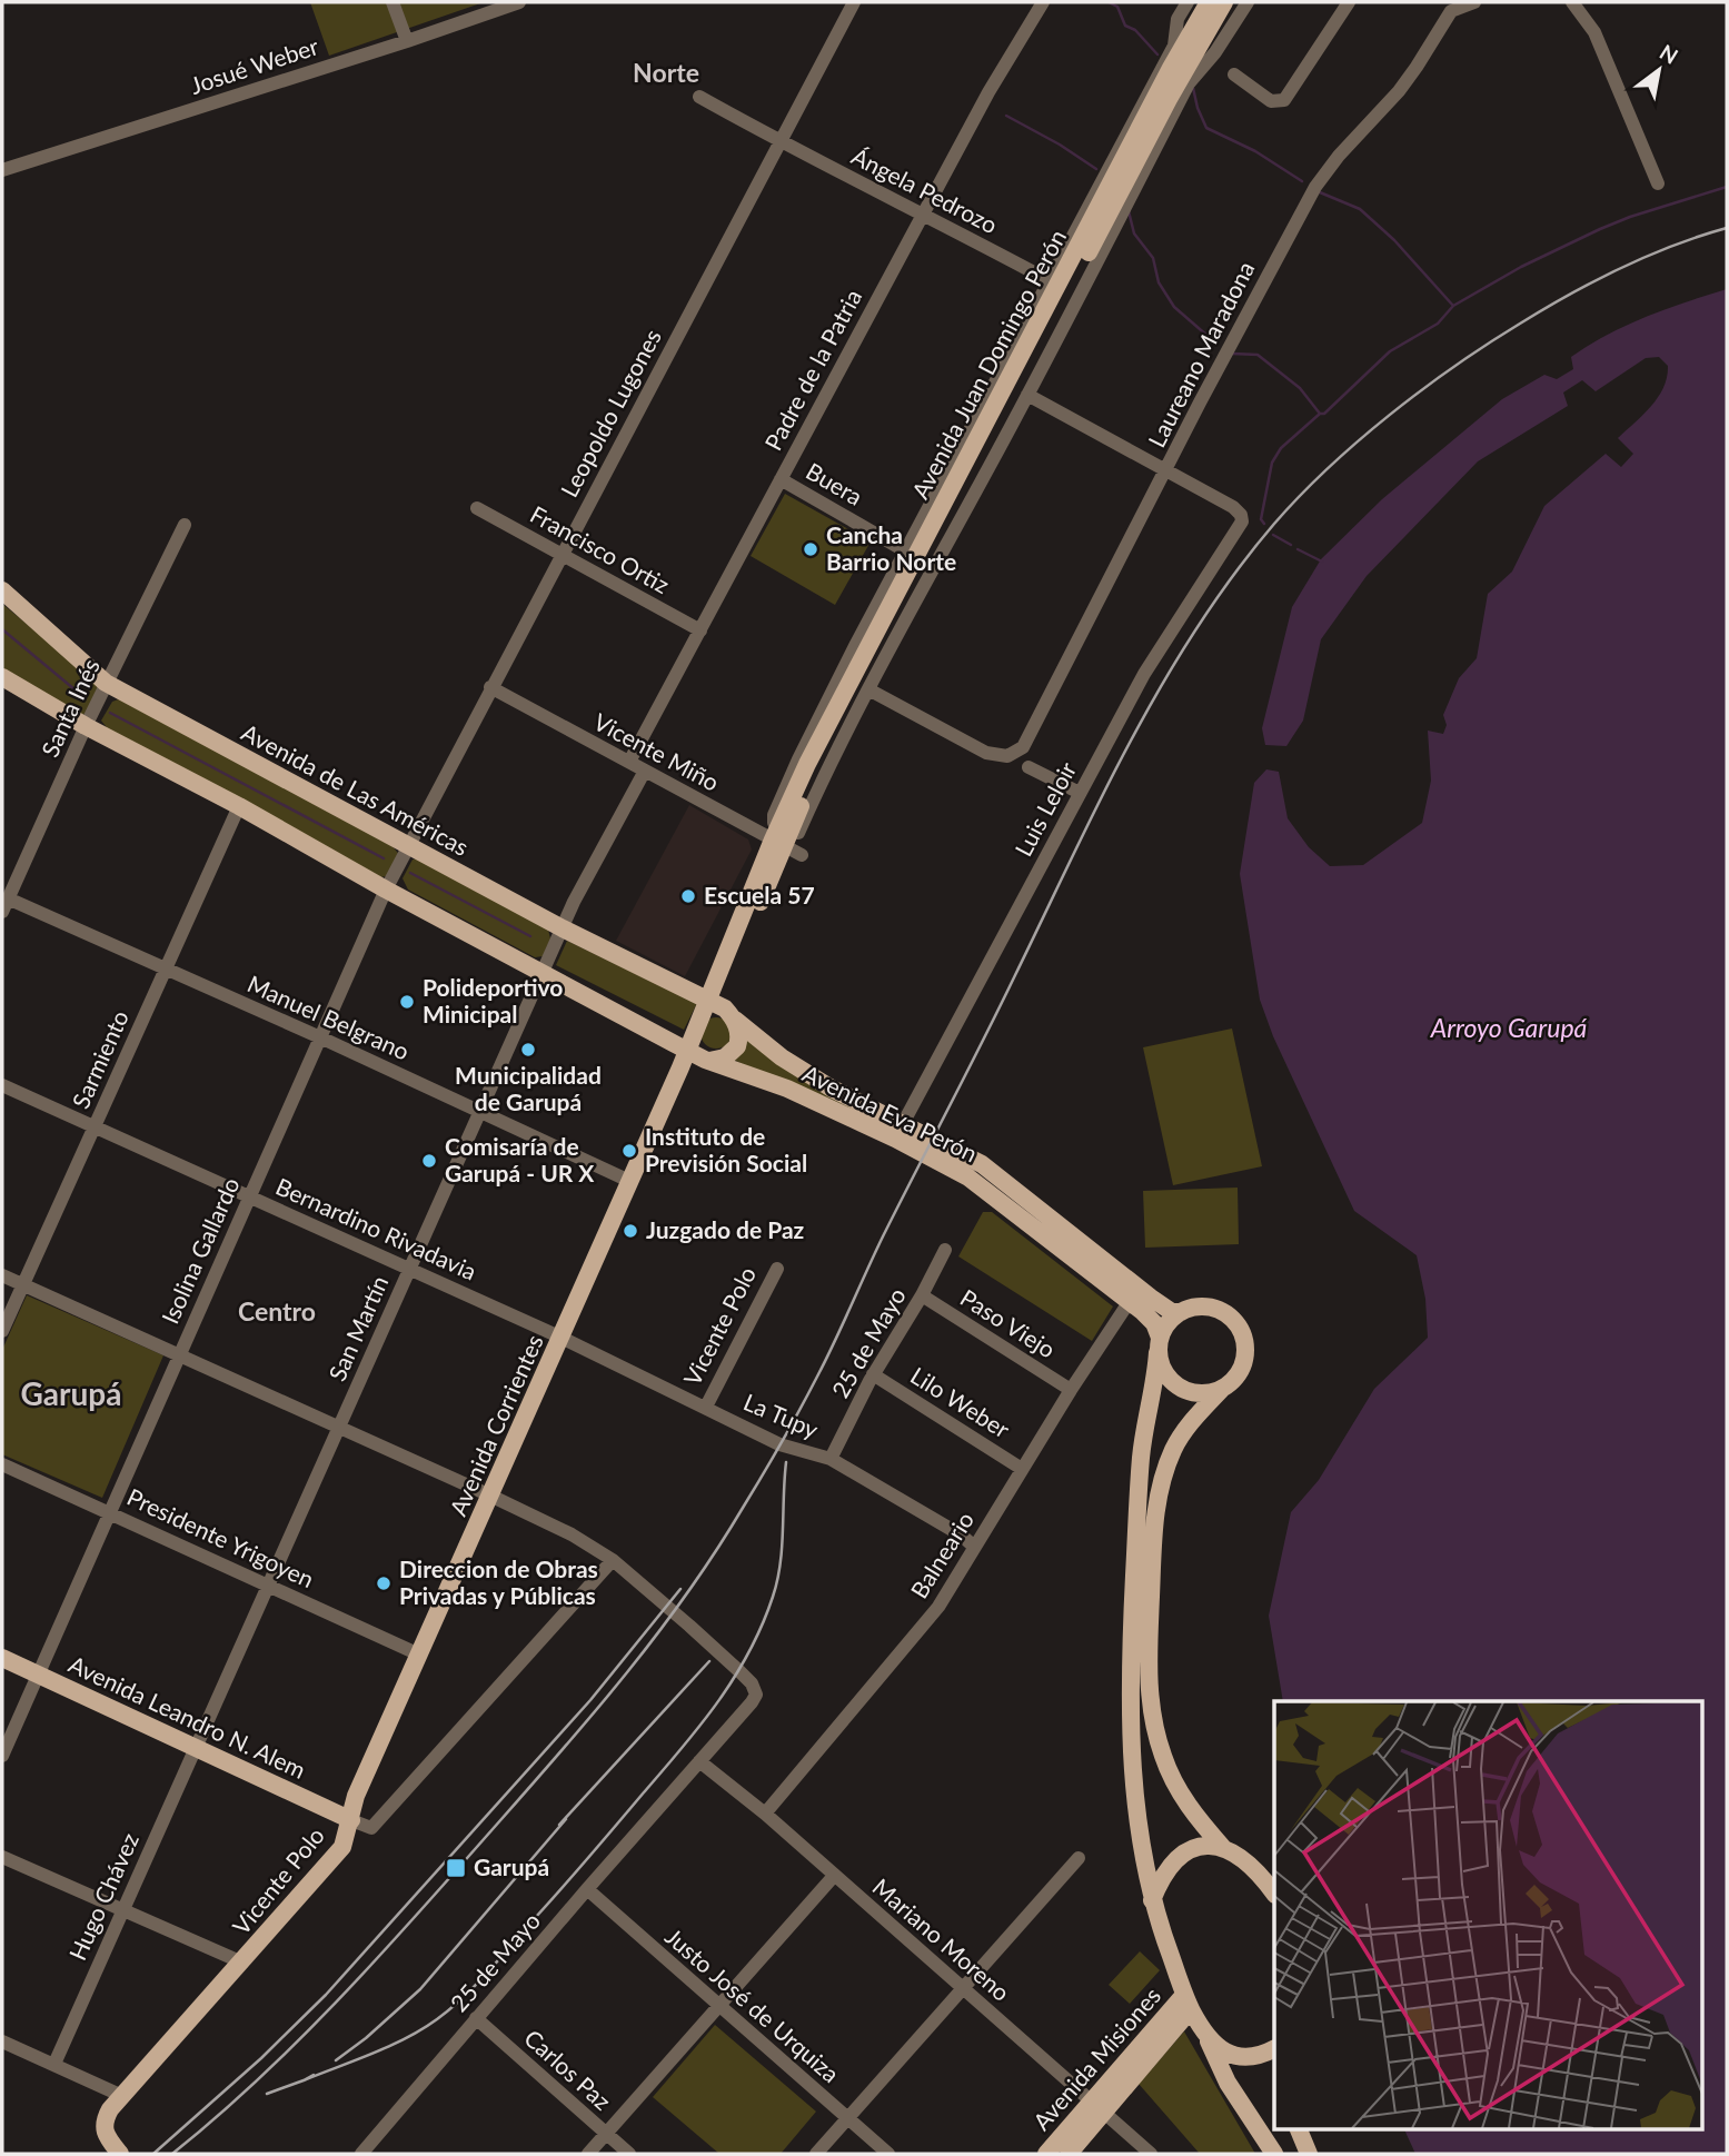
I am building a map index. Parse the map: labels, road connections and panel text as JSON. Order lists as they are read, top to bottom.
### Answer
{
  "streets": {
    "main road": [
      "Avenida Juan Domingo Perón",
      "Avenida de Las Américas",
      "Avenida Eva Perón",
      "Vicente Polo",
      "Avenida Corrientes",
      "Avenida Leandro N. Alem",
      "Avenida Misiones"
    ],
    "street": [
      "Josué Weber",
      "Ángela Pedrozo",
      "Laureano Maradona",
      "Padre de la Patria",
      "Leopoldo Lugones",
      "Buera",
      "Francisco Ortiz",
      "Santa Inés",
      "Vicente Miño",
      "Luis Leloir",
      "Manuel Belgrano",
      "Sarmiento",
      "Bernardino Rivadavia",
      "Isolina Gallardo",
      "Paso Viejo",
      "San Martín",
      "25 de Mayo",
      "Lilo Weber",
      "La Tupy",
      "Presidente Yrigoyen",
      "Balneario",
      "Hugo Chávez",
      "Mariano Moreno",
      "Justo José de Urquiza",
      "Carlos Paz"
    ]
  },
  "crossings": [
    ["Ángela Pedrozo", "Padre de la Patria"],
    ["Ángela Pedrozo", "Leopoldo Lugones"],
    ["Laureano Maradona", "Luis Leloir"],
    ["Avenida Juan Domingo Perón", "Vicente Miño"],
    ["Avenida Juan Domingo Perón", "Avenida de Las Américas"],
    ["Avenida Juan Domingo Perón", "Avenida Eva Perón"],
    ["Avenida Juan Domingo Perón", "Avenida Corrientes"],
    ["Padre de la Patria", "Buera"],
    ["Padre de la Patria", "Francisco Ortiz"],
    ["Padre de la Patria", "Vicente Miño"],
    ["Leopoldo Lugones", "Francisco Ortiz"],
    ["Leopoldo Lugones", "Vicente Miño"],
    ["Leopoldo Lugones", "Avenida de Las Américas"],
    ["Leopoldo Lugones", "Isolina Gallardo"],
    ["Santa Inés", "Avenida de Las Américas"],
    ["Santa Inés", "Manuel Belgrano"],
    ["Avenida de Las Américas", "Avenida Eva Perón"],
    ["Avenida de Las Américas", "Isolina Gallardo"],
    ["Avenida de Las Américas", "San Martín"],
    ["Luis Leloir", "Avenida Eva Perón"],
    ["Manuel Belgrano", "Sarmiento"],
    ["Manuel Belgrano", "Isolina Gallardo"],
    ["Manuel Belgrano", "San Martín"],
    ["Manuel Belgrano", "Avenida Corrientes"],
    ["Sarmiento", "Bernardino Rivadavia"],
    ["Avenida Eva Perón", "Avenida Corrientes"],
    ["Avenida Eva Perón", "Balneario"],
    ["Bernardino Rivadavia", "Isolina Gallardo"],
    ["Bernardino Rivadavia", "San Martín"],
    ["Bernardino Rivadavia", "La Tupy"],
    ["Bernardino Rivadavia", "Avenida Corrientes"],
    ["Isolina Gallardo", "Presidente Yrigoyen"],
    ["Isolina Gallardo", "Avenida Leandro N. Alem"],
    ["Paso Viejo", "25 de Mayo"],
    ["Paso Viejo", "Balneario"],
    ["Vicente Polo", "25 de Mayo"],
    ["Vicente Polo", "La Tupy"],
    ["Vicente Polo", "Avenida Corrientes"],
    ["Vicente Polo", "Avenida Leandro N. Alem"],
    ["San Martín", "Presidente Yrigoyen"],
    ["San Martín", "Avenida Leandro N. Alem"],
    ["San Martín", "Hugo Chávez"],
    ["25 de Mayo", "Lilo Weber"],
    ["25 de Mayo", "La Tupy"],
    ["25 de Mayo", "Mariano Moreno"],
    ["25 de Mayo", "Justo José de Urquiza"],
    ["25 de Mayo", "Carlos Paz"],
    ["Lilo Weber", "Balneario"],
    ["La Tupy", "Avenida Corrientes"],
    ["La Tupy", "Balneario"],
    ["Avenida Corrientes", "Presidente Yrigoyen"],
    ["Avenida Corrientes", "Avenida Leandro N. Alem"],
    ["Balneario", "Mariano Moreno"],
    ["Avenida Leandro N. Alem", "Hugo Chávez"],
    ["Mariano Moreno", "Avenida Misiones"]
  ],
  "districts": ["Norte", "Centro", "Garupá"],
  "water": ["Arroyo Garupá"],
  "places": {
    "other": [
      "Cancha Barrio Norte",
      "Escuela 57",
      "Polideportivo Minicipal",
      "Municipalidad de Garupá",
      "Instituto de Previsión Social",
      "Comisaría de Garupá - UR X",
      "Juzgado de Paz",
      "Direccion de Obras Privadas y Públicas"
    ],
    "transit": ["Garupá"]
  },
  "north": "top right"
}
